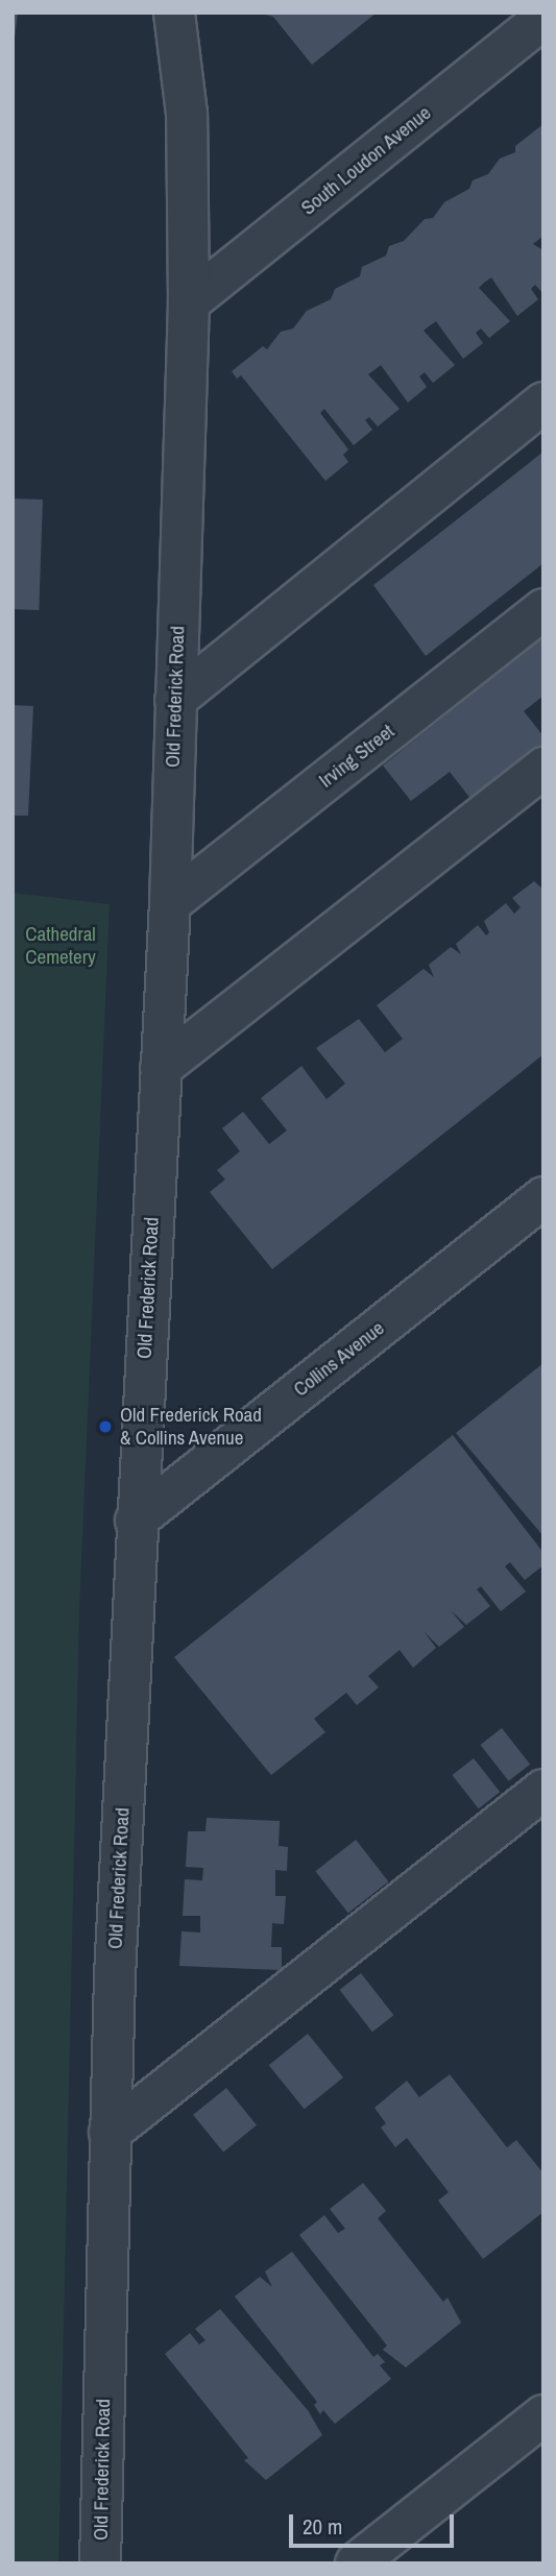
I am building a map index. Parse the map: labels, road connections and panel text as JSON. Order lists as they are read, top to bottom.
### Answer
{
  "streets": {
    "street": [
      "South Loudon Avenue",
      "Old Frederick Road",
      "Irving Street",
      "Collins Avenue"
    ]
  },
  "crossings": [
    ["South Loudon Avenue", "Old Frederick Road"],
    ["Old Frederick Road", "Irving Street"],
    ["Old Frederick Road", "Collins Avenue"]
  ],
  "parks": ["Cathedral Cemetery"],
  "places": ["Old Frederick Road & Collins Avenue"],
  "scale_bar": "20 m"
}
